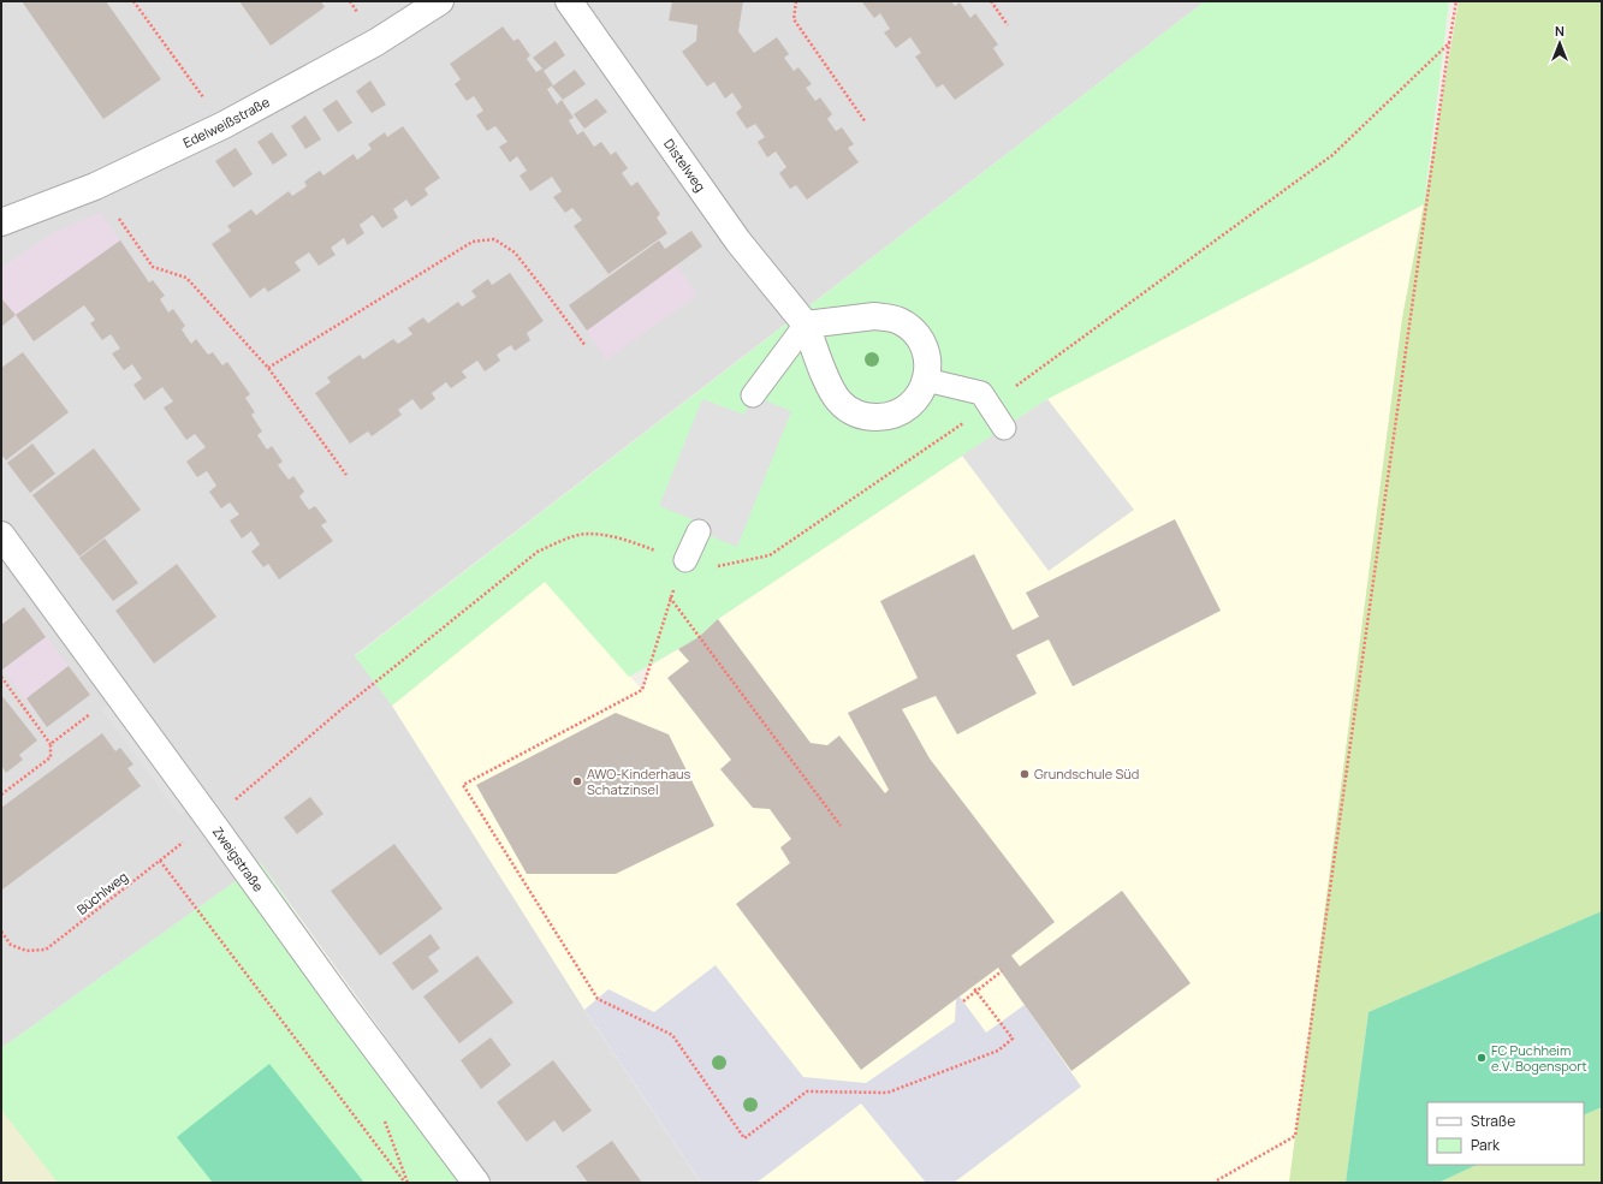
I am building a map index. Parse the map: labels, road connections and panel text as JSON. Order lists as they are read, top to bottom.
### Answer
{
  "streets": {
    "street": ["Edelweißstraße", "Distelweg", "Zweigstraße"],
    "path": ["Büchlweg"]
  },
  "crossings": [
    ["Zweigstraße", "Büchlweg"]
  ],
  "places": ["Grundschule Süd", "AWO-Kinderhaus Schatzinsel", "FC Puchheim e.V. Bogensport"],
  "legend": ["Straße", "Park"],
  "north": "top"
}
